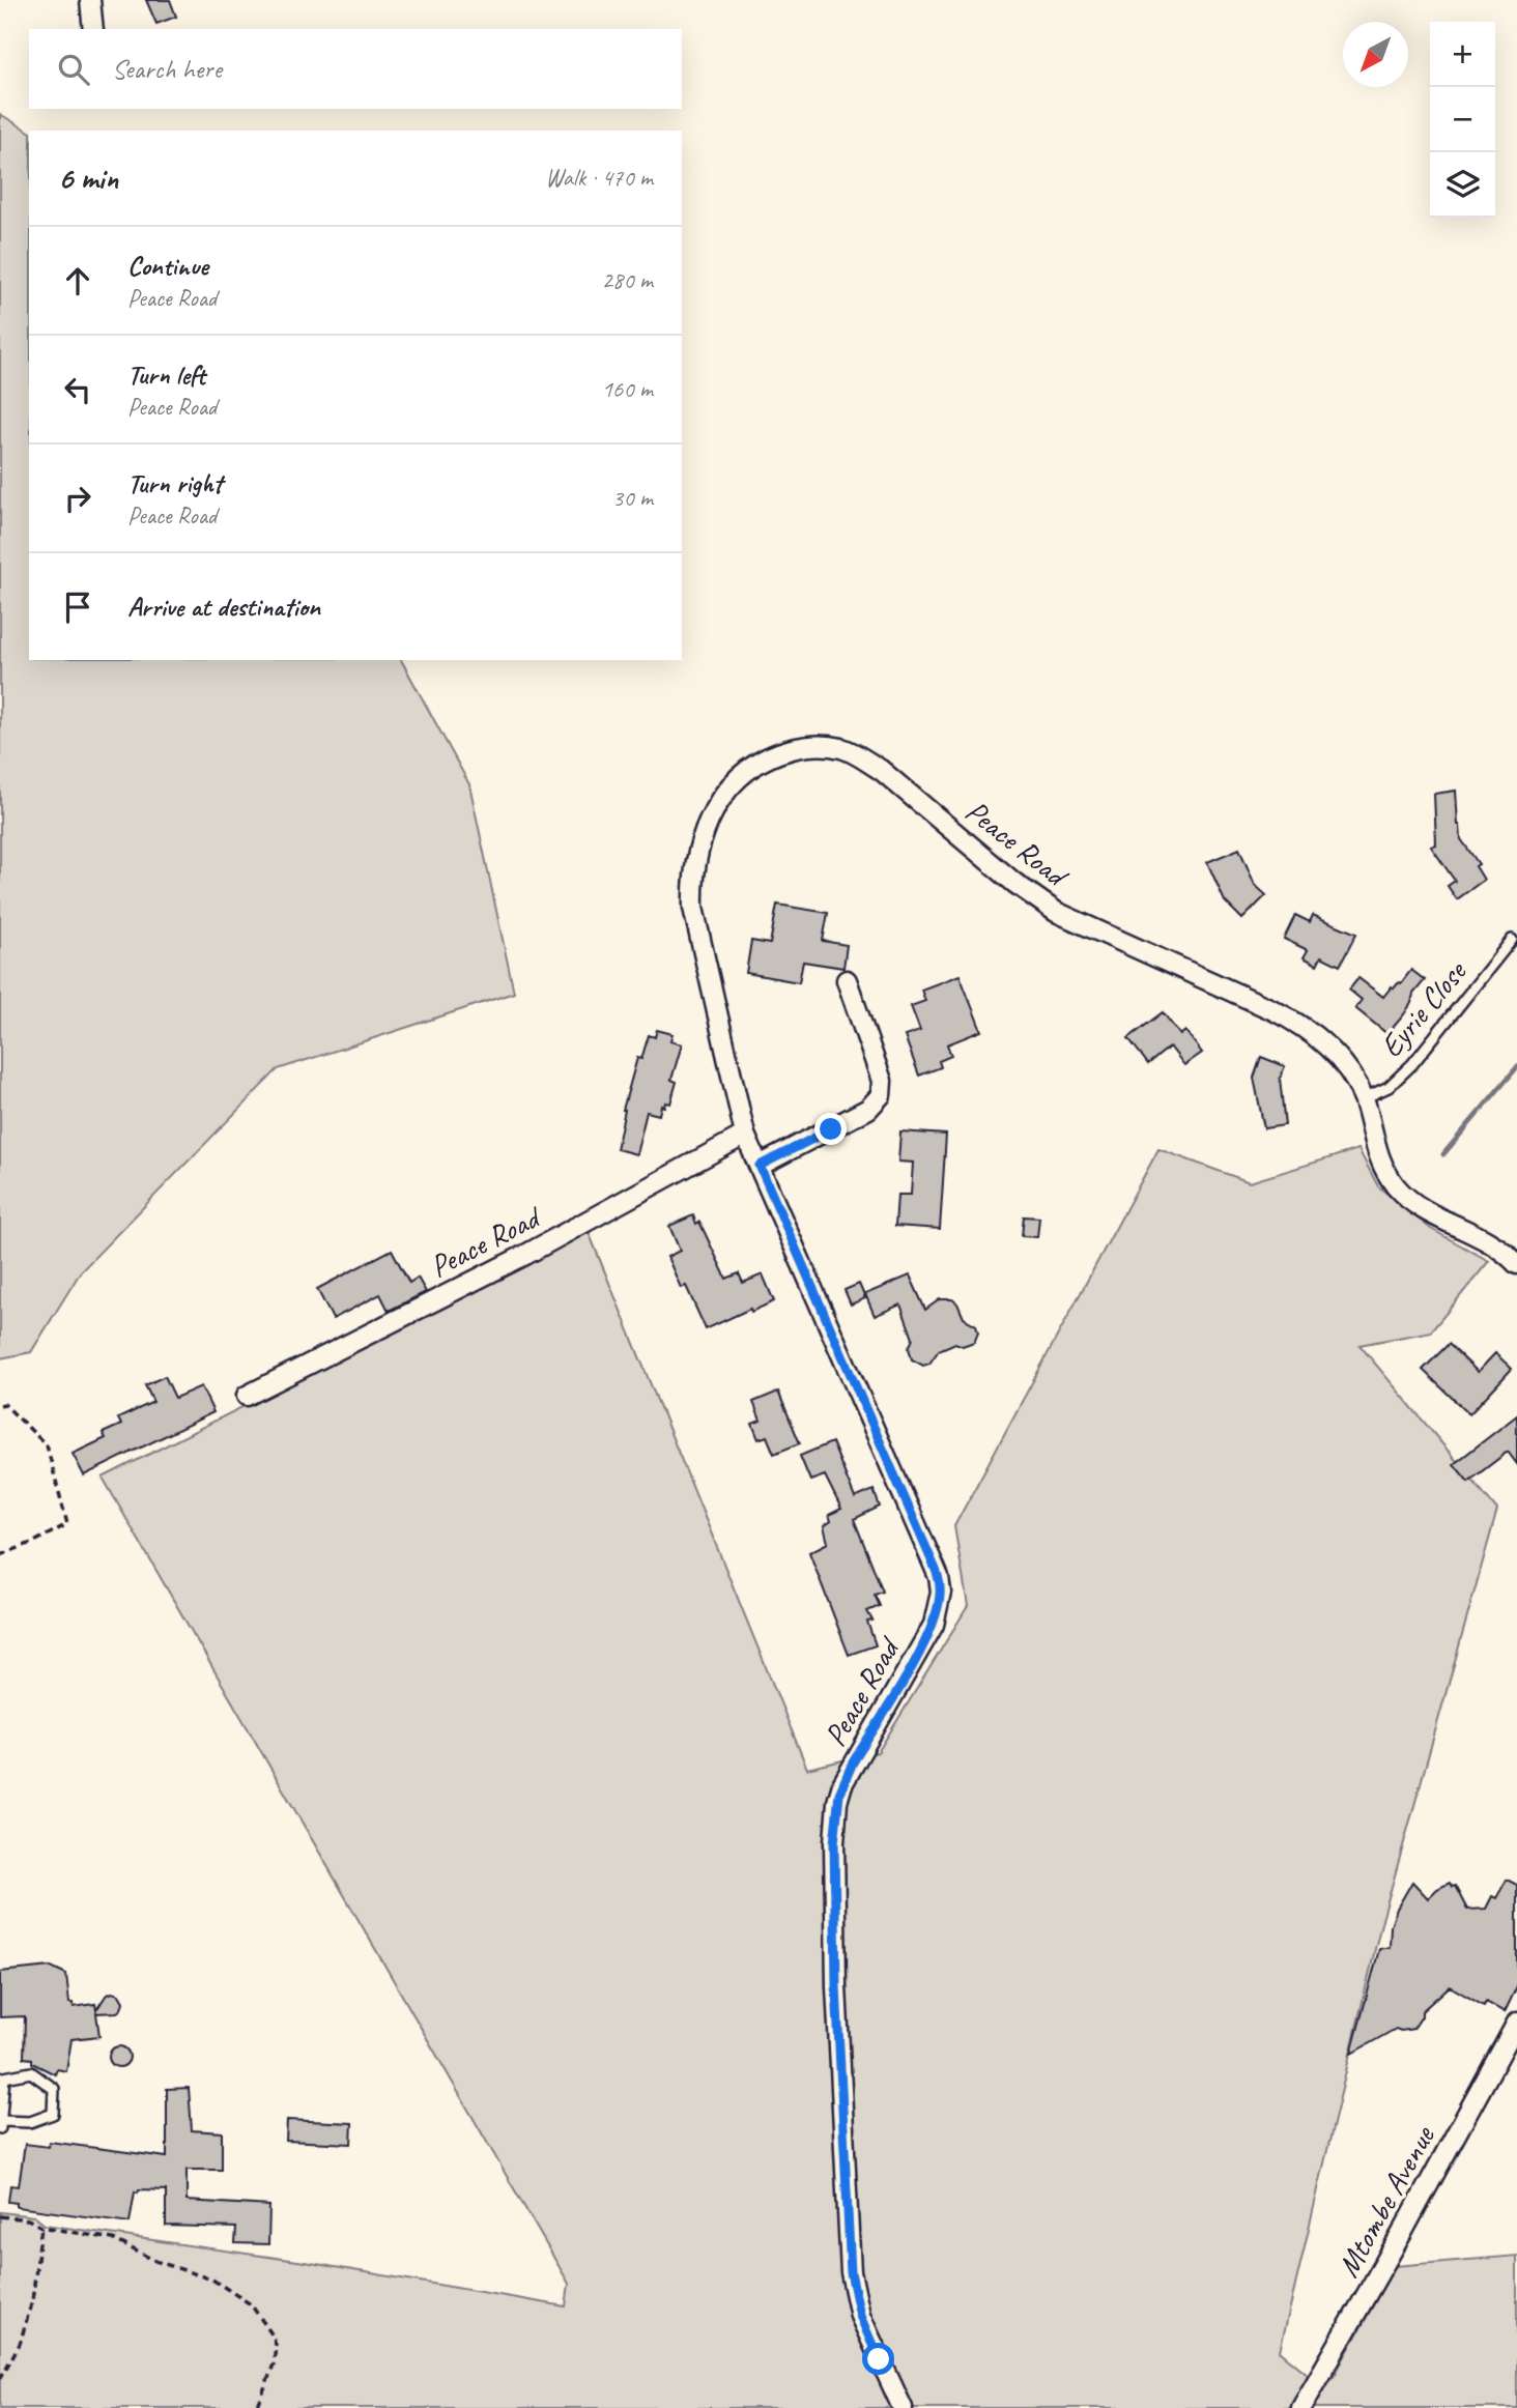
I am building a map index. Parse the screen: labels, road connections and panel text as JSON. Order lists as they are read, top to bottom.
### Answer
{
  "streets": {
    "street": ["Peace Road", "Mtombe Avenue"],
    "lane": ["Eyrie Close"]
  },
  "crossings": [
    ["Peace Road", "Eyrie Close"]
  ],
  "north": "bottom left",
  "page": {
    "map_buttons": ["+", "−"],
    "search": "Search here",
    "heading": ["6 min", "Walk · 470 m"],
    "list": [
      ["Continue", "Peace Road", "280 m"],
      ["Turn left", "Peace Road", "160 m"],
      ["Turn right", "Peace Road", "30 m"],
      "Arrive at destination"
    ]
  }
}
